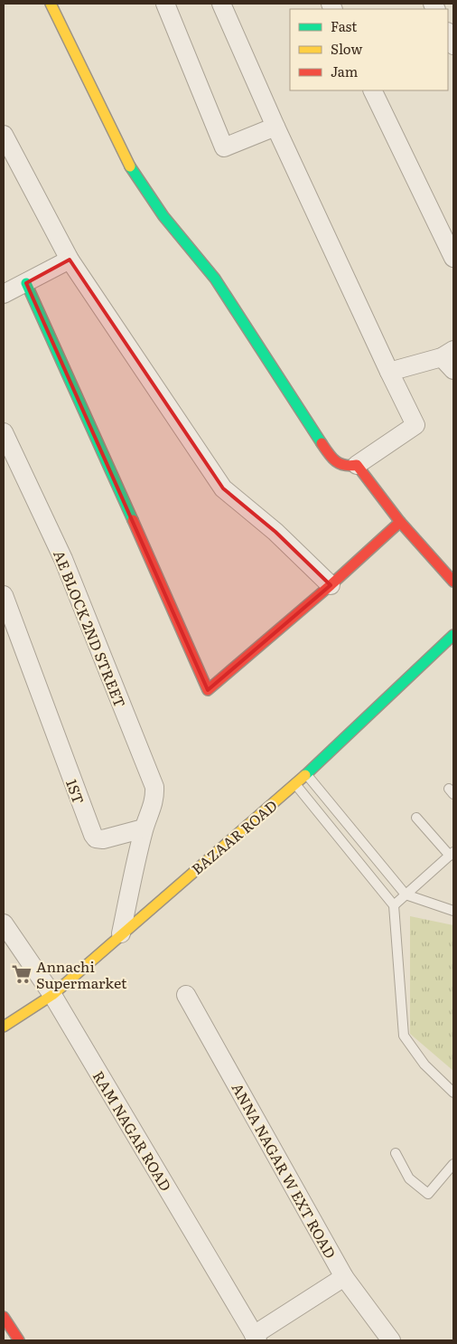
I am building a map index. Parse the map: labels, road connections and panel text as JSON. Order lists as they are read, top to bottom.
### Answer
{
  "streets": {
    "street": [
      "AE BLOCK 2ND STREET",
      "1ST",
      "BAZAAR ROAD",
      "RAM NAGAR ROAD",
      "ANNA NAGAR W EXT ROAD"
    ]
  },
  "crossings": [
    ["AE BLOCK 2ND STREET", "1ST"],
    ["BAZAAR ROAD", "RAM NAGAR ROAD"]
  ],
  "places": {
    "supermarket": ["Annachi Supermarket"]
  },
  "legend": ["Fast", "Slow", "Jam"]
}
